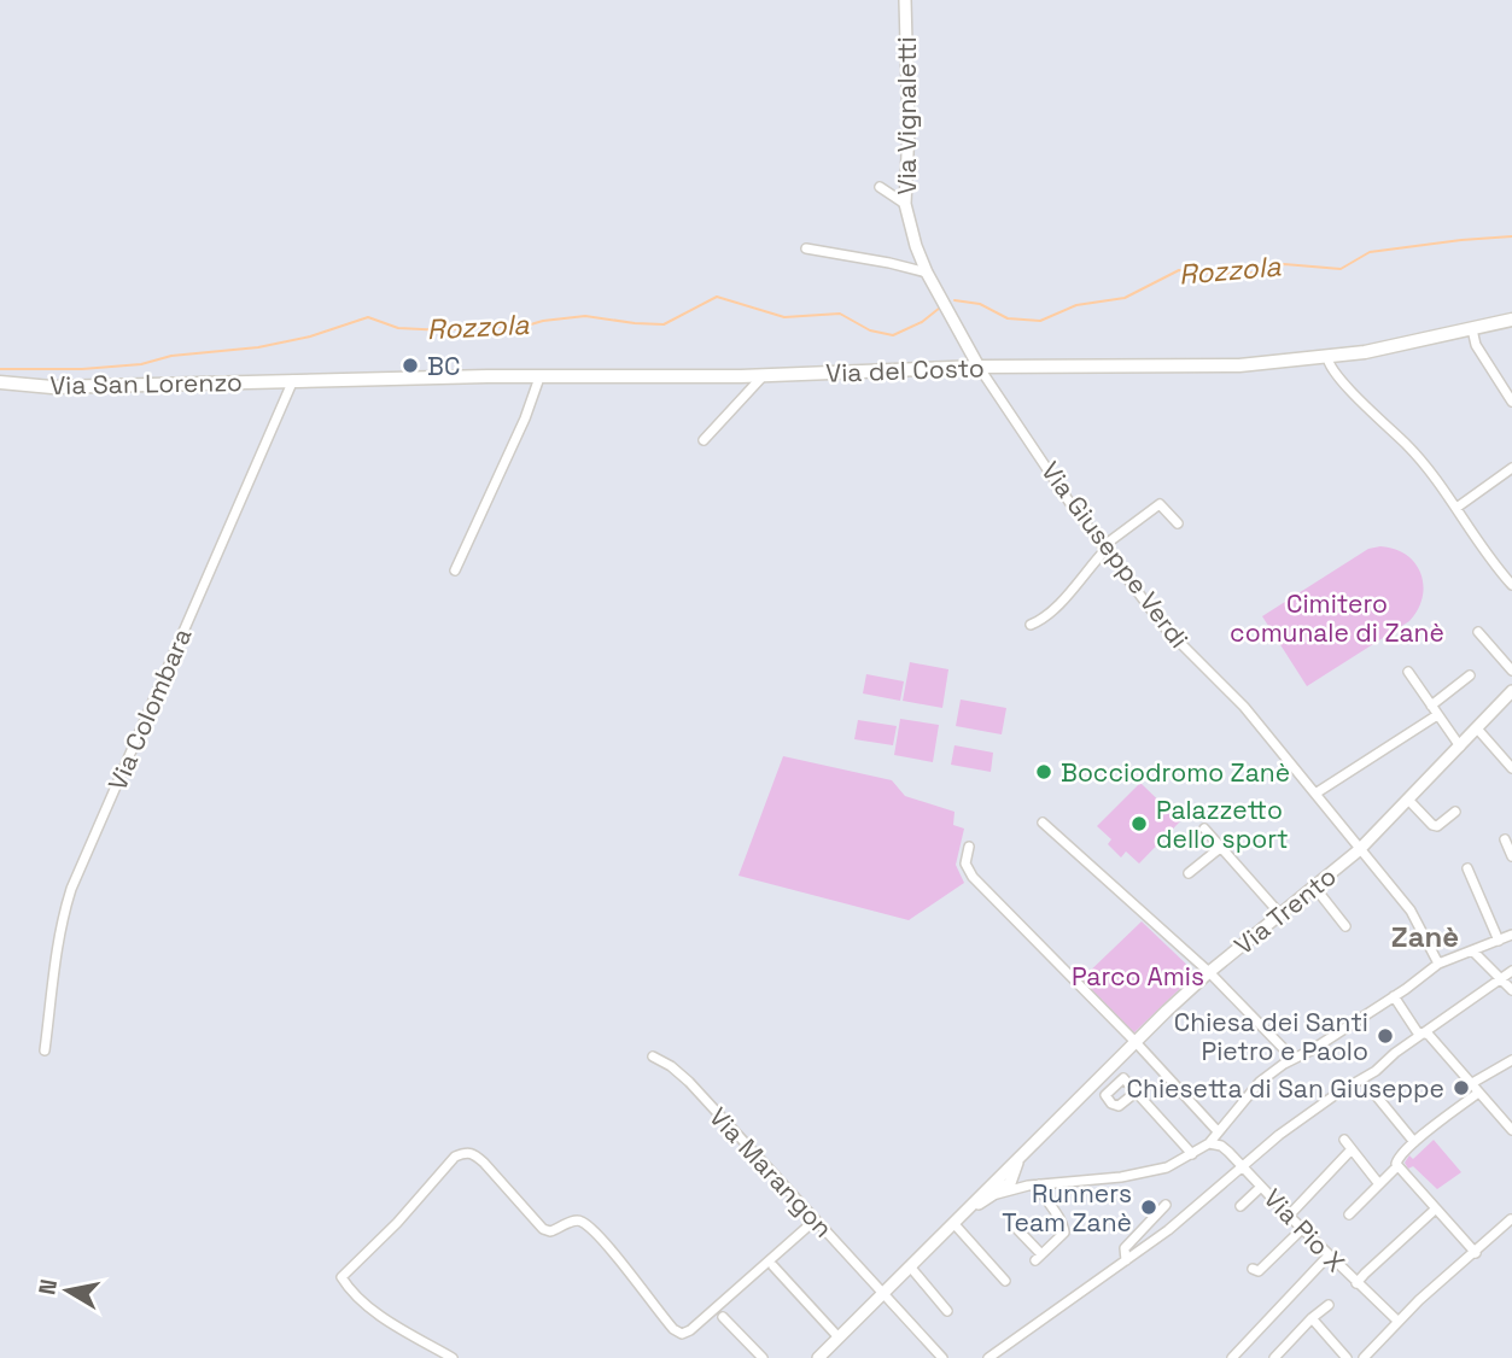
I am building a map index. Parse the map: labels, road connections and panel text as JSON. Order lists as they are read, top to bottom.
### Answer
{
  "streets": {
    "main road": ["Via del Costo", "Via San Lorenzo"],
    "street": [
      "Via Vignaletti",
      "Via Giuseppe Verdi",
      "Via Colombara",
      "Via Trento",
      "Via Marangon",
      "Via Pio X"
    ]
  },
  "crossings": [
    ["Via Vignaletti", "Via del Costo"],
    ["Via Vignaletti", "Via Giuseppe Verdi"],
    ["Via del Costo", "Via San Lorenzo"],
    ["Via del Costo", "Via Giuseppe Verdi"],
    ["Via del Costo", "Via Colombara"],
    ["Via San Lorenzo", "Via Colombara"],
    ["Via Giuseppe Verdi", "Via Trento"],
    ["Via Trento", "Via Marangon"]
  ],
  "districts": ["Zanè"],
  "water": ["Rozzola"],
  "parks": ["Cimitero comunale di Zanè", "Parco Amis"],
  "places": [
    "BC",
    "Bocciodromo Zanè",
    "Palazzetto dello sport",
    "Chiesa dei Santi Pietro e Paolo",
    "Chiesetta di San Giuseppe",
    "Runners Team Zanè"
  ],
  "north": "left"
}
